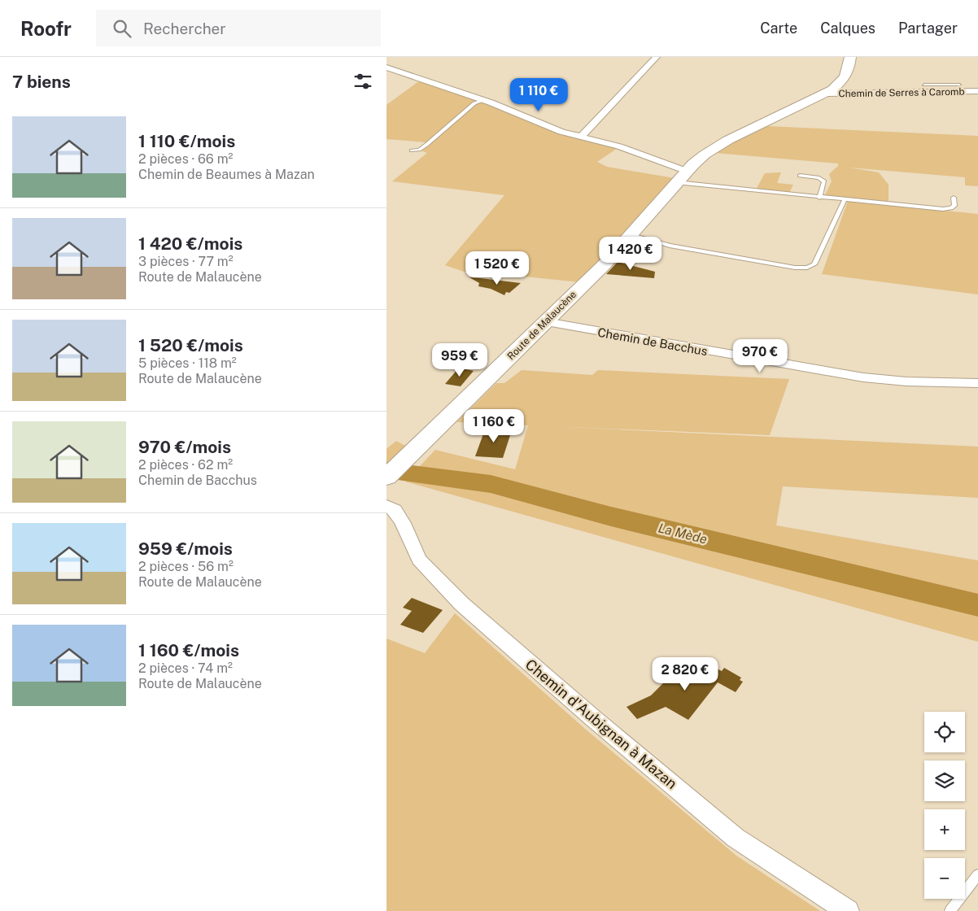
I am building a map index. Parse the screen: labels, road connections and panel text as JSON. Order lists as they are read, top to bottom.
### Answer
{
  "streets": {
    "main road": ["Route de Malaucène"],
    "street": ["Chemin de Serres à Caromb", "Chemin de Bacchus", "Chemin d'Aubignan à Mazan"]
  },
  "crossings": [
    ["Chemin de Serres à Caromb", "Route de Malaucène"],
    ["Route de Malaucène", "Chemin de Bacchus"]
  ],
  "water": ["La Mède"],
  "page": {
    "header": "Roofr",
    "search": "Rechercher",
    "nav": ["Carte", "Calques", "Partager"],
    "heading": "7 biens",
    "price": [
      "1 110 €",
      "1 420 €",
      "1 520 €",
      "970 €",
      "959 €",
      "1 160 €",
      "2 820 €"
    ],
    "list": [
      {
        "name": "1 110 €/mois",
        "note": "2 pièces · 66 m² · Chemin de Beaumes à Mazan"
      },
      {
        "name": "1 420 €/mois",
        "note": "3 pièces · 77 m² · Route de Malaucène"
      },
      {
        "name": "1 520 €/mois",
        "note": "5 pièces · 118 m² · Route de Malaucène"
      },
      {
        "name": "970 €/mois",
        "note": "2 pièces · 62 m² · Chemin de Bacchus"
      },
      {
        "name": "959 €/mois",
        "note": "2 pièces · 56 m² · Route de Malaucène"
      },
      {
        "name": "1 160 €/mois",
        "note": "2 pièces · 74 m² · Route de Malaucène"
      }
    ],
    "map_buttons": ["+", "−"]
  }
}
